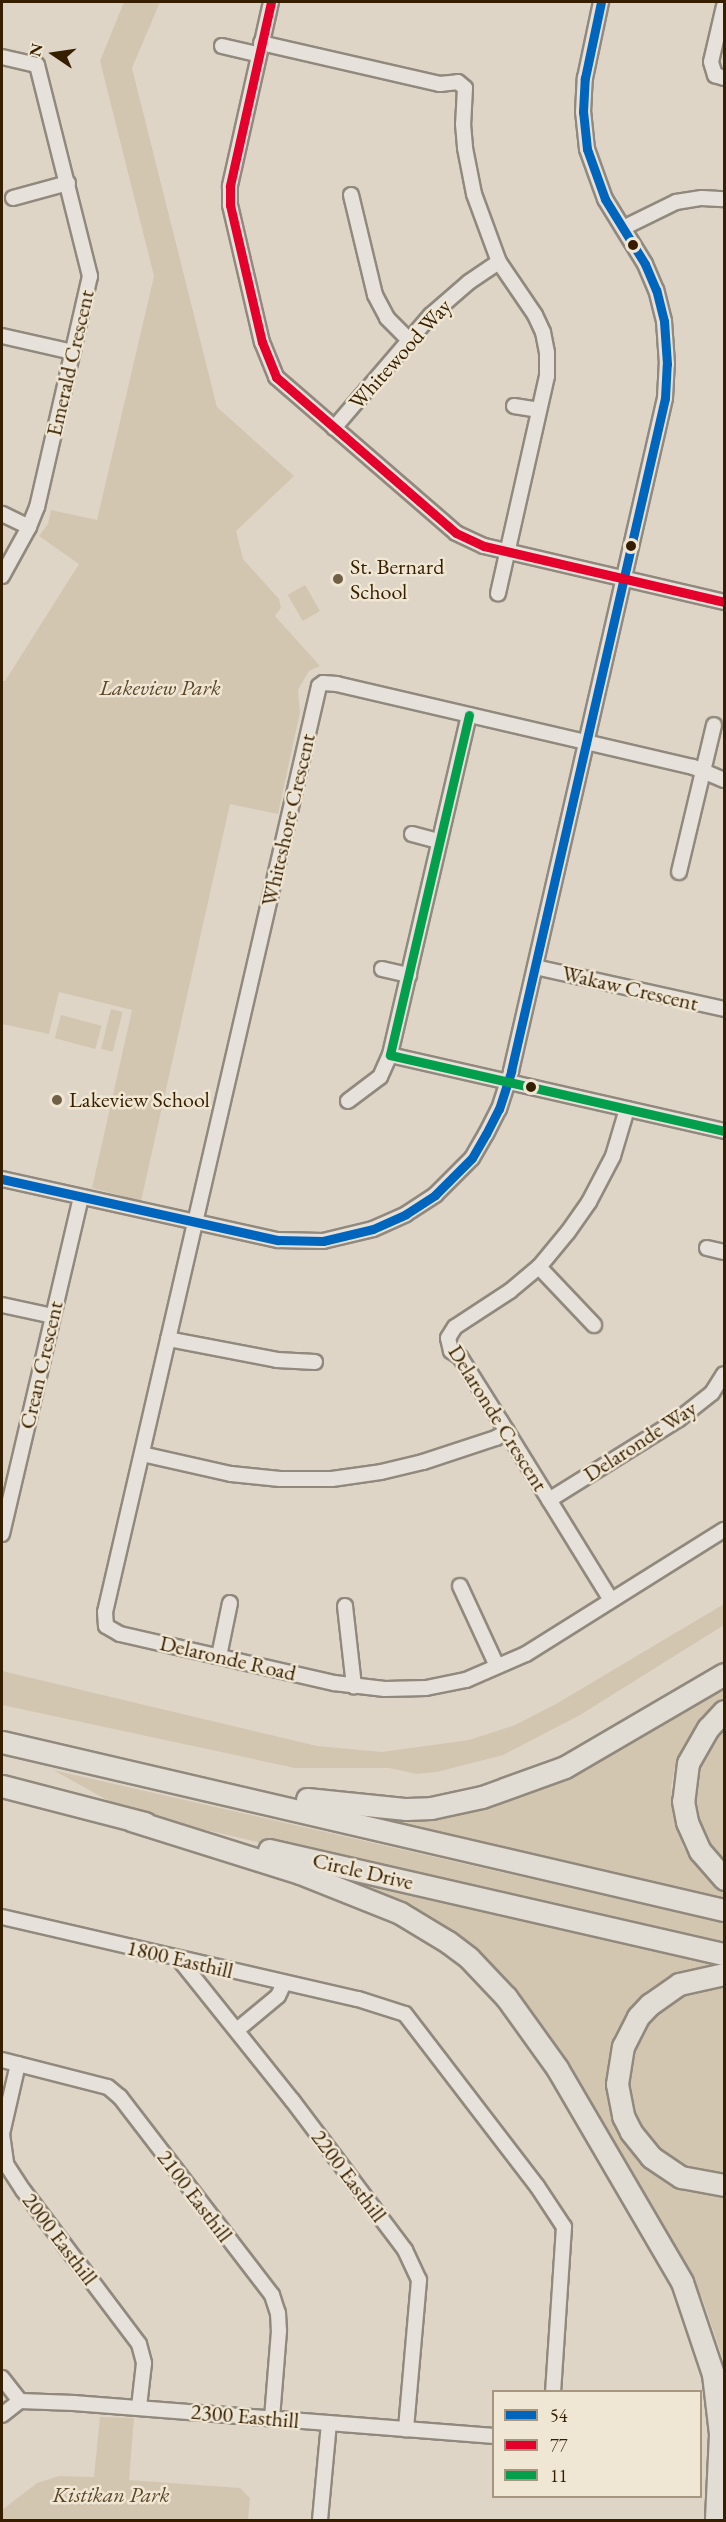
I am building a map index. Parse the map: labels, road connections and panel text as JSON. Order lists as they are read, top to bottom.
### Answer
{
  "streets": {
    "highway": ["Circle Drive"],
    "street": [
      "Whitewood Way",
      "Emerald Crescent",
      "Whiteshore Crescent",
      "Wakaw Crescent",
      "Crean Crescent",
      "Delaronde Crescent",
      "Delaronde Way",
      "Delaronde Road",
      "1800 Easthill",
      "2200 Easthill",
      "2100 Easthill",
      "2000 Easthill",
      "2300 Easthill"
    ]
  },
  "crossings": [
    ["Whiteshore Crescent", "Delaronde Road"],
    ["Delaronde Crescent", "Delaronde Way"],
    ["Delaronde Crescent", "Delaronde Road"],
    ["1800 Easthill", "2200 Easthill"],
    ["2200 Easthill", "2300 Easthill"],
    ["2100 Easthill", "2000 Easthill"],
    ["2100 Easthill", "2300 Easthill"],
    ["2000 Easthill", "2300 Easthill"]
  ],
  "parks": ["Lakeview Park", "Kistikan Park"],
  "places": ["St. Bernard School", "Lakeview School"],
  "lines": ["transit line 54", "transit line 77", "transit line 11"],
  "legend": ["54", "77", "11"],
  "north": "left"
}
